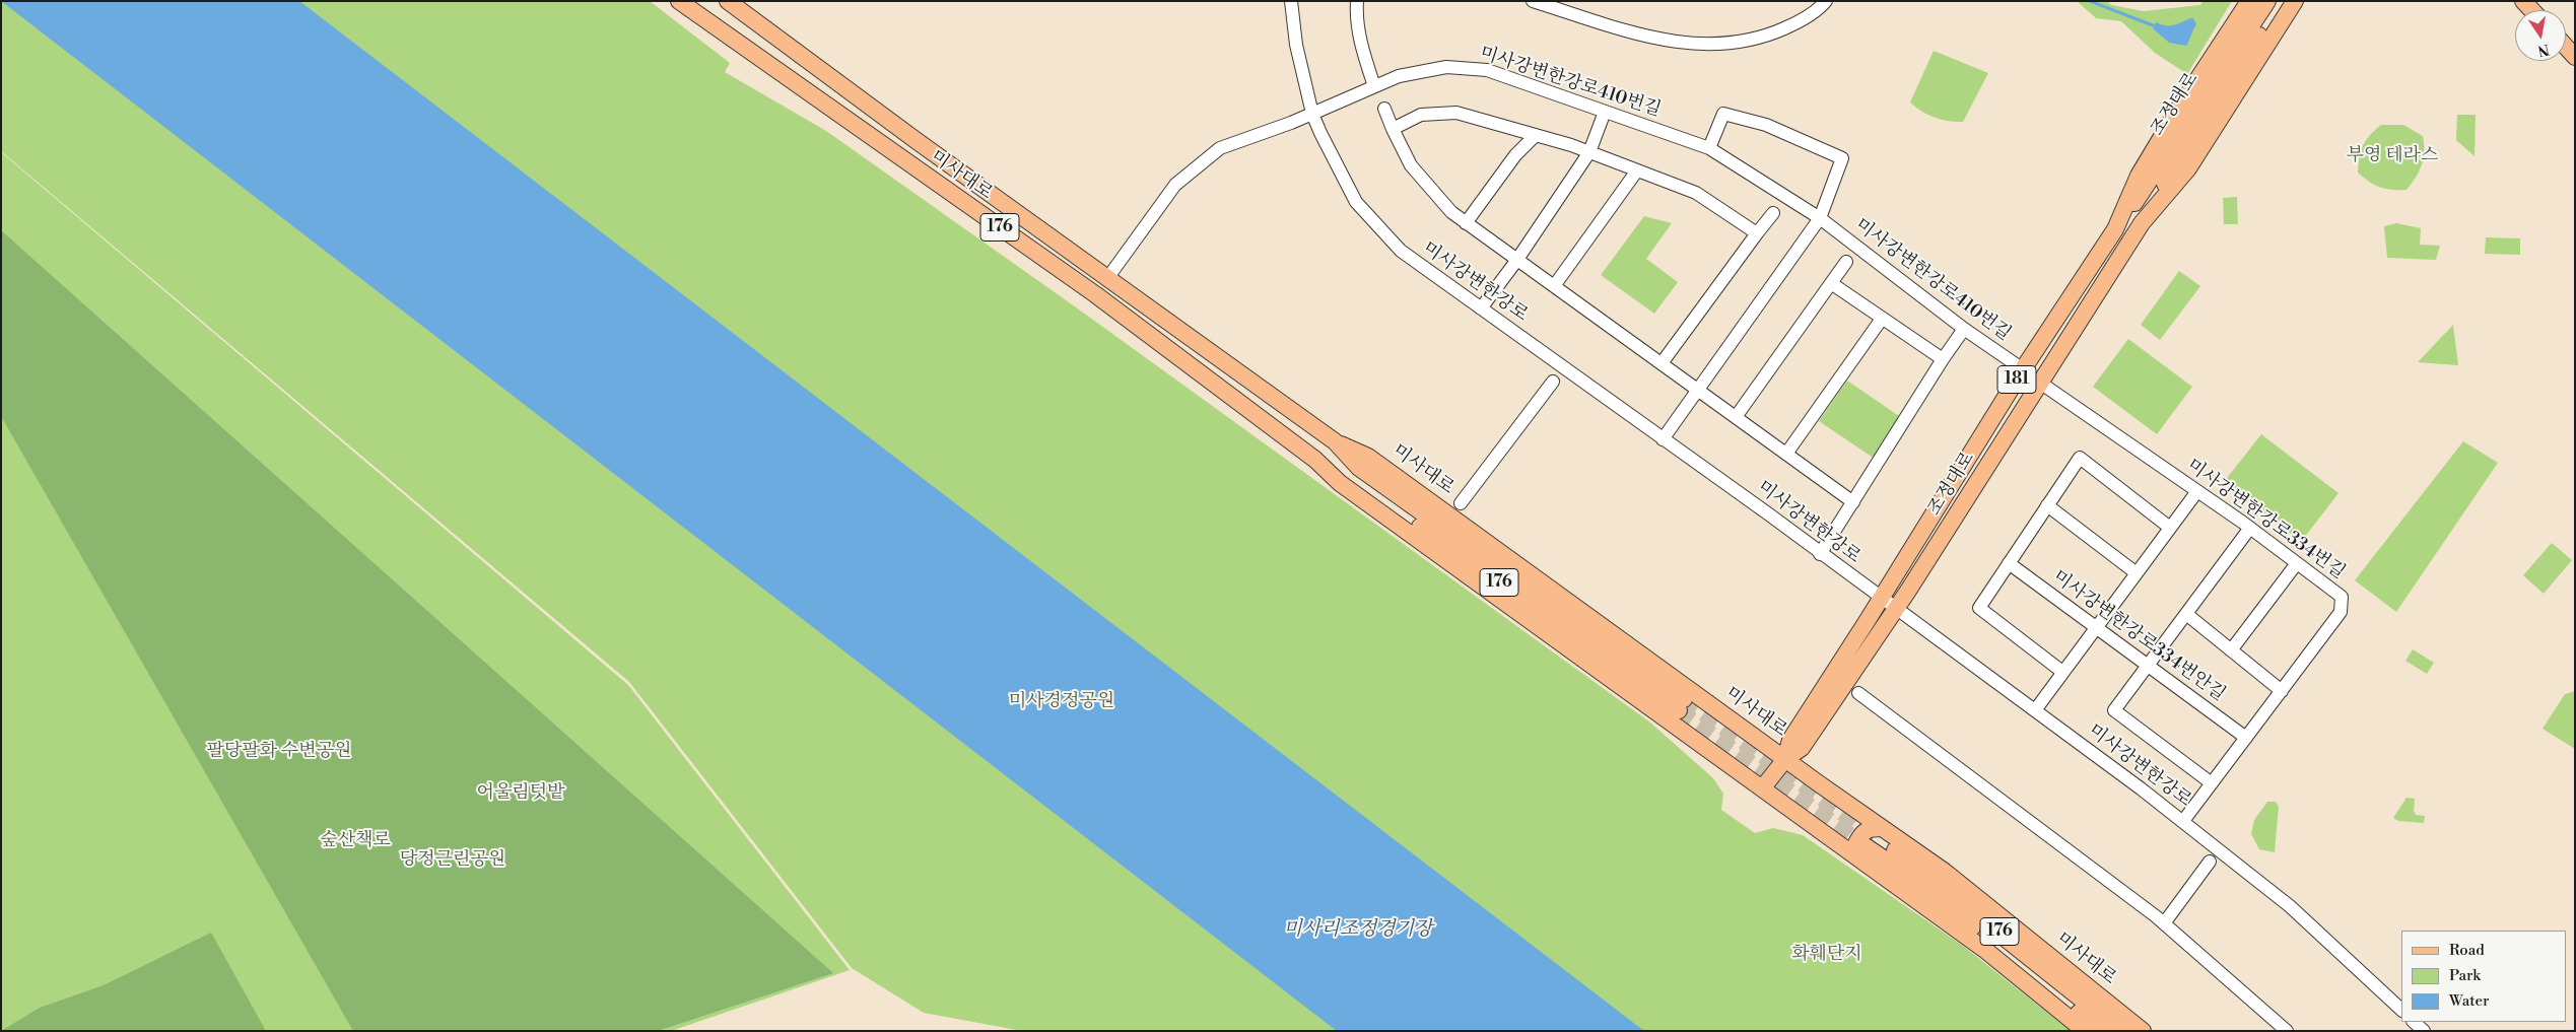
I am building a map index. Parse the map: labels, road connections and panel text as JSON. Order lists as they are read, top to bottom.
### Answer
{
  "streets": {
    "main road": [
      "조정대로",
      "미사대로",
      "176",
      "181"
    ],
    "street": [
      "미사강변한강로410번길",
      "미사강변한강로",
      "미사강변한강로334번길",
      "미사강변한강로334번안길"
    ]
  },
  "crossings": [
    ["미사강변한강로410번길", "조정대로"],
    ["미사강변한강로410번길", "미사대로"],
    ["미사강변한강로410번길", "미사강변한강로"],
    ["조정대로", "미사대로"],
    ["조정대로", "미사강변한강로"],
    ["조정대로", "미사강변한강로334번길"],
    ["미사강변한강로", "미사강변한강로334번길"],
    ["미사강변한강로334번길", "미사강변한강로334번안길"]
  ],
  "water": ["미사리조정경기장"],
  "parks": [
    "부영 테라스",
    "미사경정공원",
    "팔당팔화 수변공원",
    "어울림텃밭",
    "숲산책로",
    "당정근린공원",
    "화훼단지"
  ],
  "legend": ["Road", "Park", "Water"],
  "north": "bottom"
}
